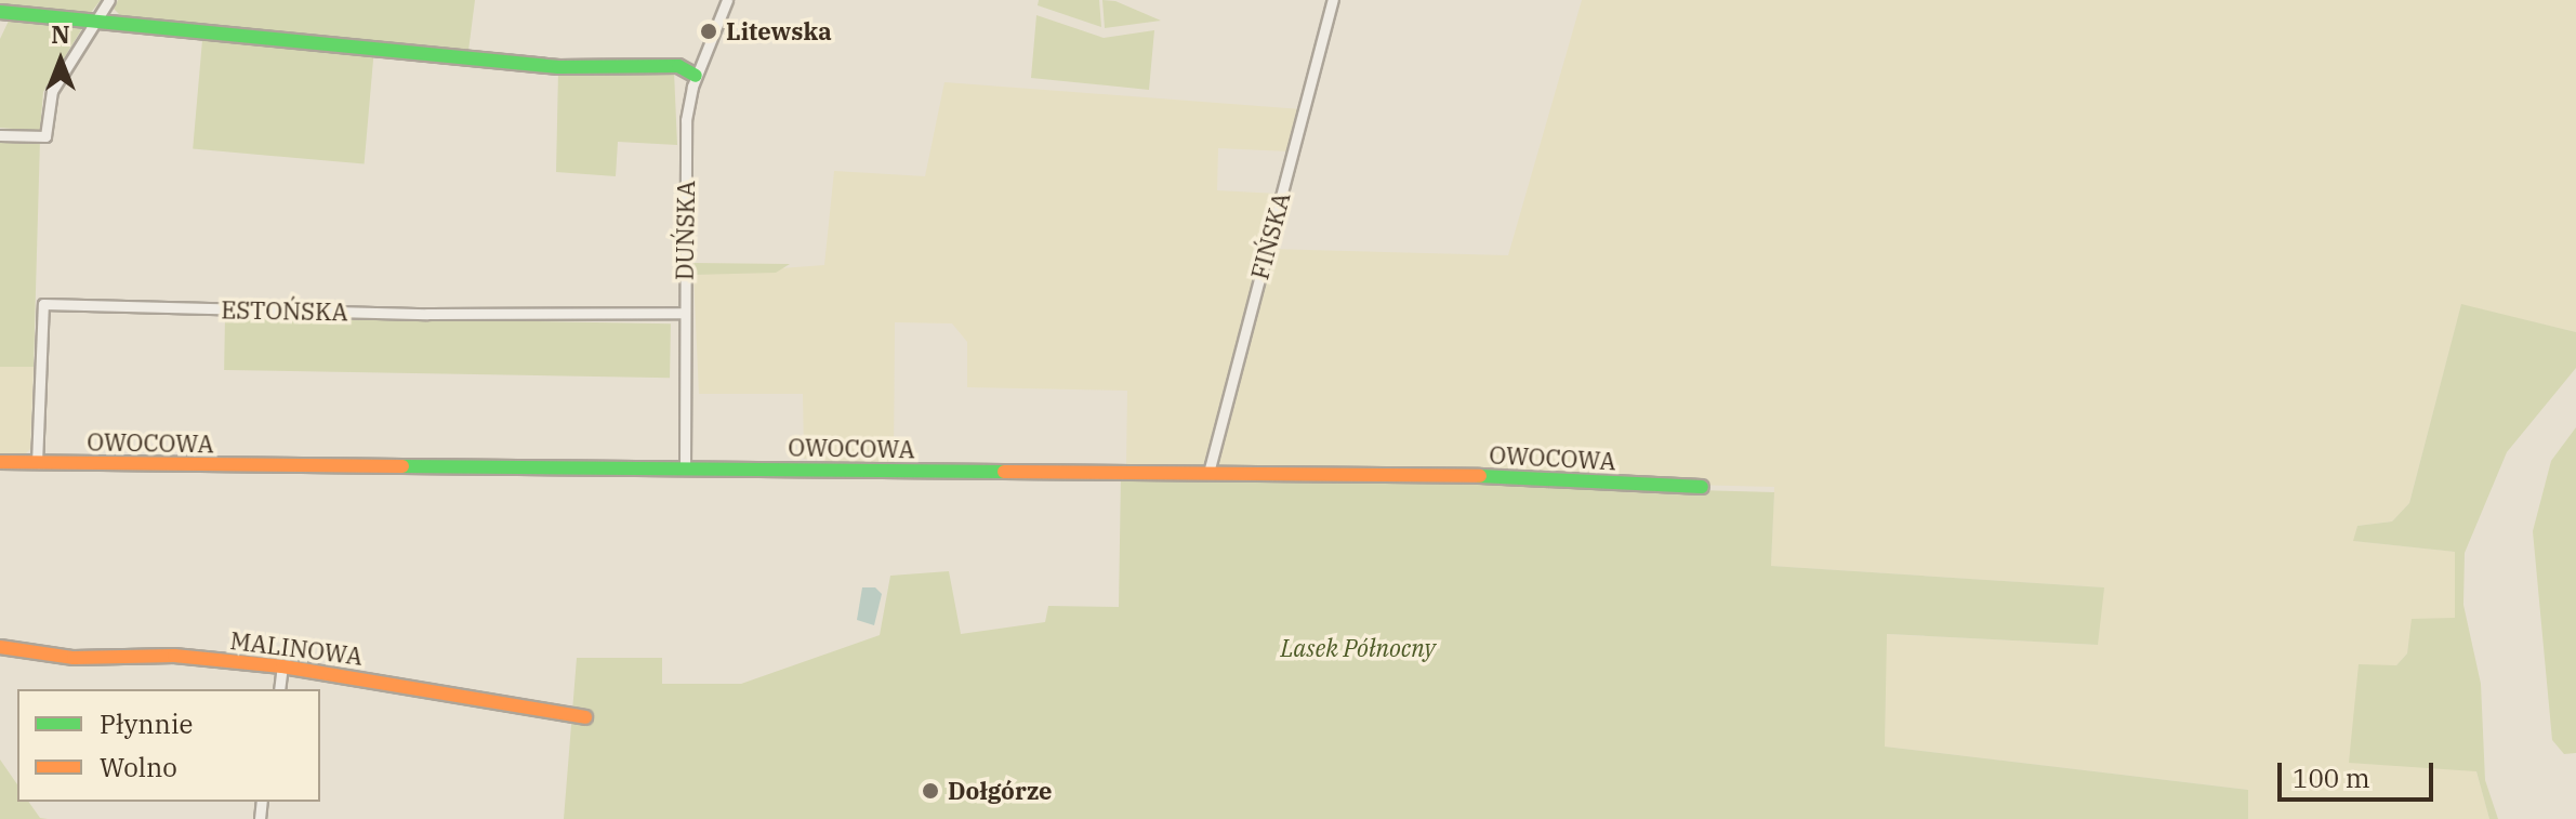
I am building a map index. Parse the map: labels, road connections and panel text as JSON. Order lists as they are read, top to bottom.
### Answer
{
  "streets": {
    "street": [
      "DUŃSKA",
      "FIŃSKA",
      "ESTOŃSKA",
      "OWOCOWA",
      "MALINOWA"
    ]
  },
  "crossings": [
    ["DUŃSKA", "ESTOŃSKA"],
    ["DUŃSKA", "OWOCOWA"],
    ["FIŃSKA", "OWOCOWA"],
    ["ESTOŃSKA", "OWOCOWA"]
  ],
  "parks": ["Lasek Północny"],
  "places": ["Litewska", "Dołgórze"],
  "legend": ["Płynnie", "Wolno"],
  "scale_bar": "100 m",
  "north": "top"
}
